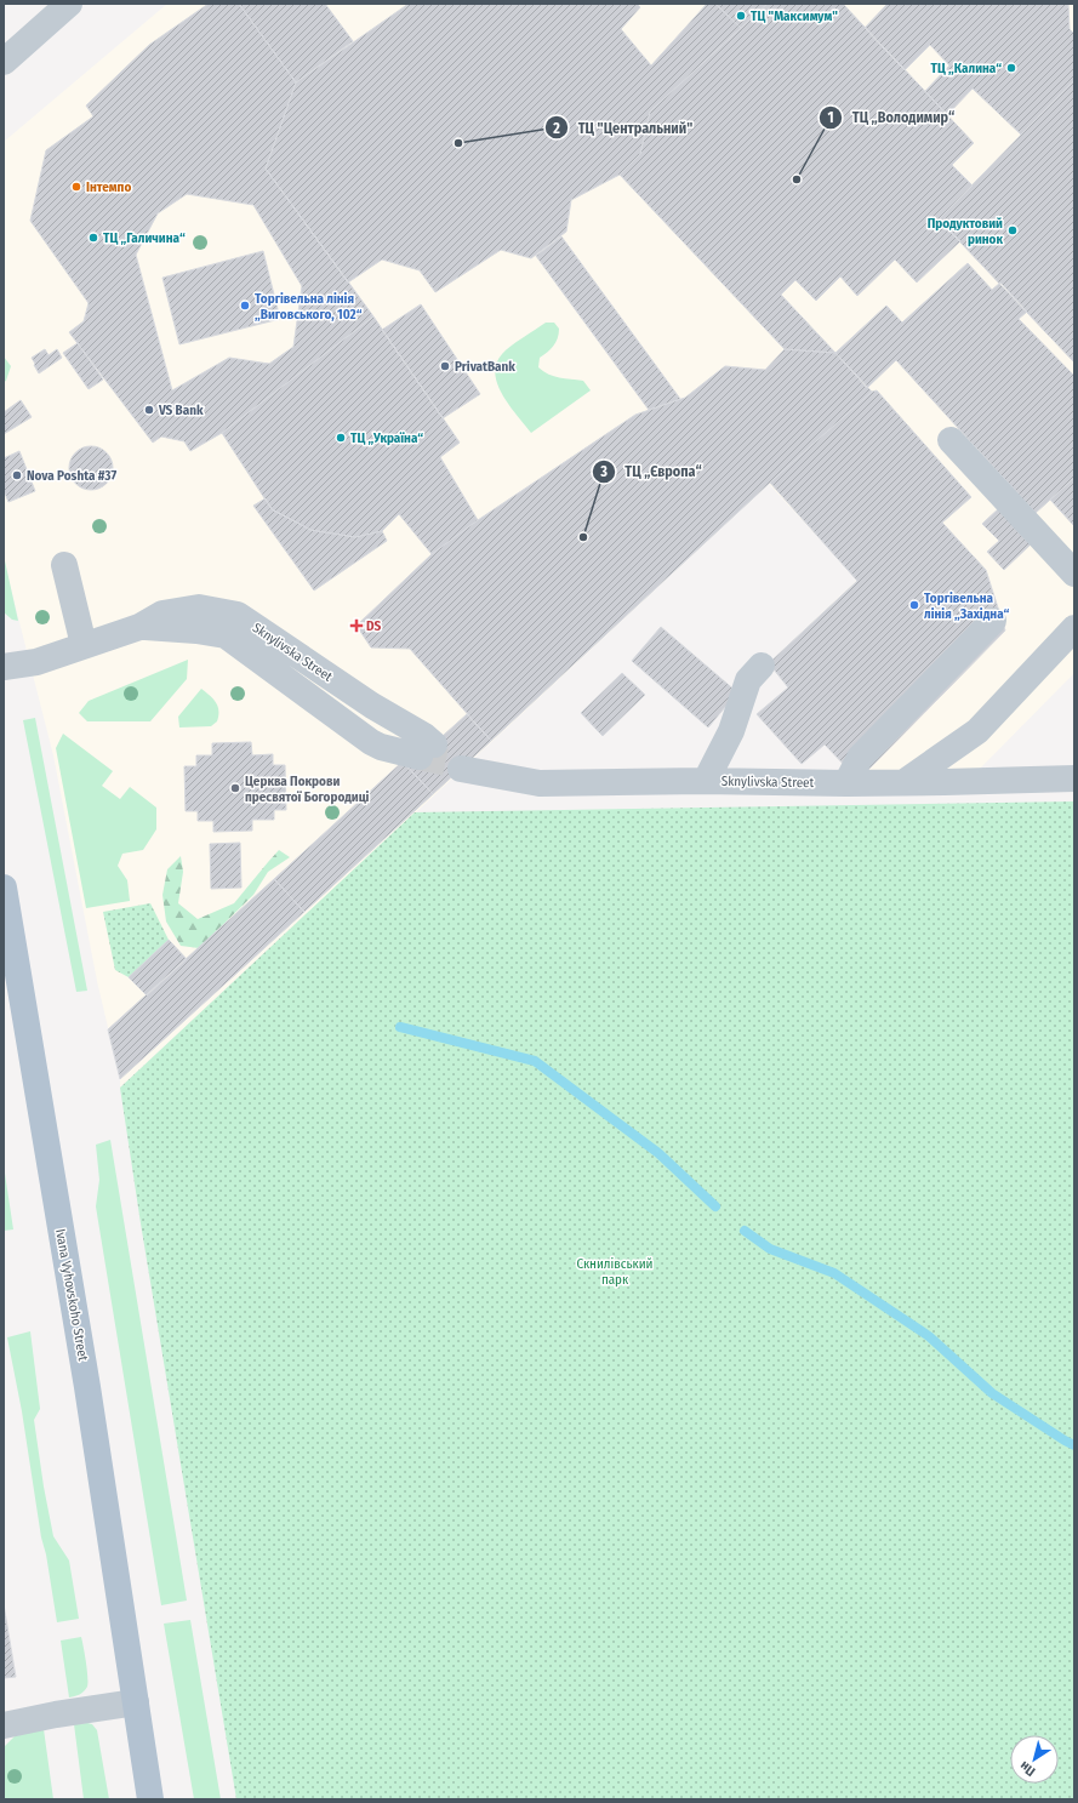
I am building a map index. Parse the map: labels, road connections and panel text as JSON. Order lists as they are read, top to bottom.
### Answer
{
  "streets": {
    "main road": ["Ivana Vyhovskoho Street"],
    "street": ["Sknylivska Street"]
  },
  "parks": ["Скнилівський парк"],
  "places": {
    "other": [
      "ТЦ \"Максимум\"",
      "ТЦ „Калина“",
      "ТЦ \"Центральний\"",
      "ТЦ „Володимир“",
      "Інтемпо",
      "Продуктовий ринок",
      "ТЦ „Галичина“",
      "Торгівельна лінія „Виговського, 102“",
      "PrivatBank",
      "VS Bank",
      "ТЦ „Україна“",
      "Nova Poshta #37",
      "ТЦ „Європа“",
      "Торгівельна лінія „Західна“",
      "Церква Покрови пресвятої Богородиці"
    ],
    "health": ["DS"]
  },
  "north": "bottom left"
}
